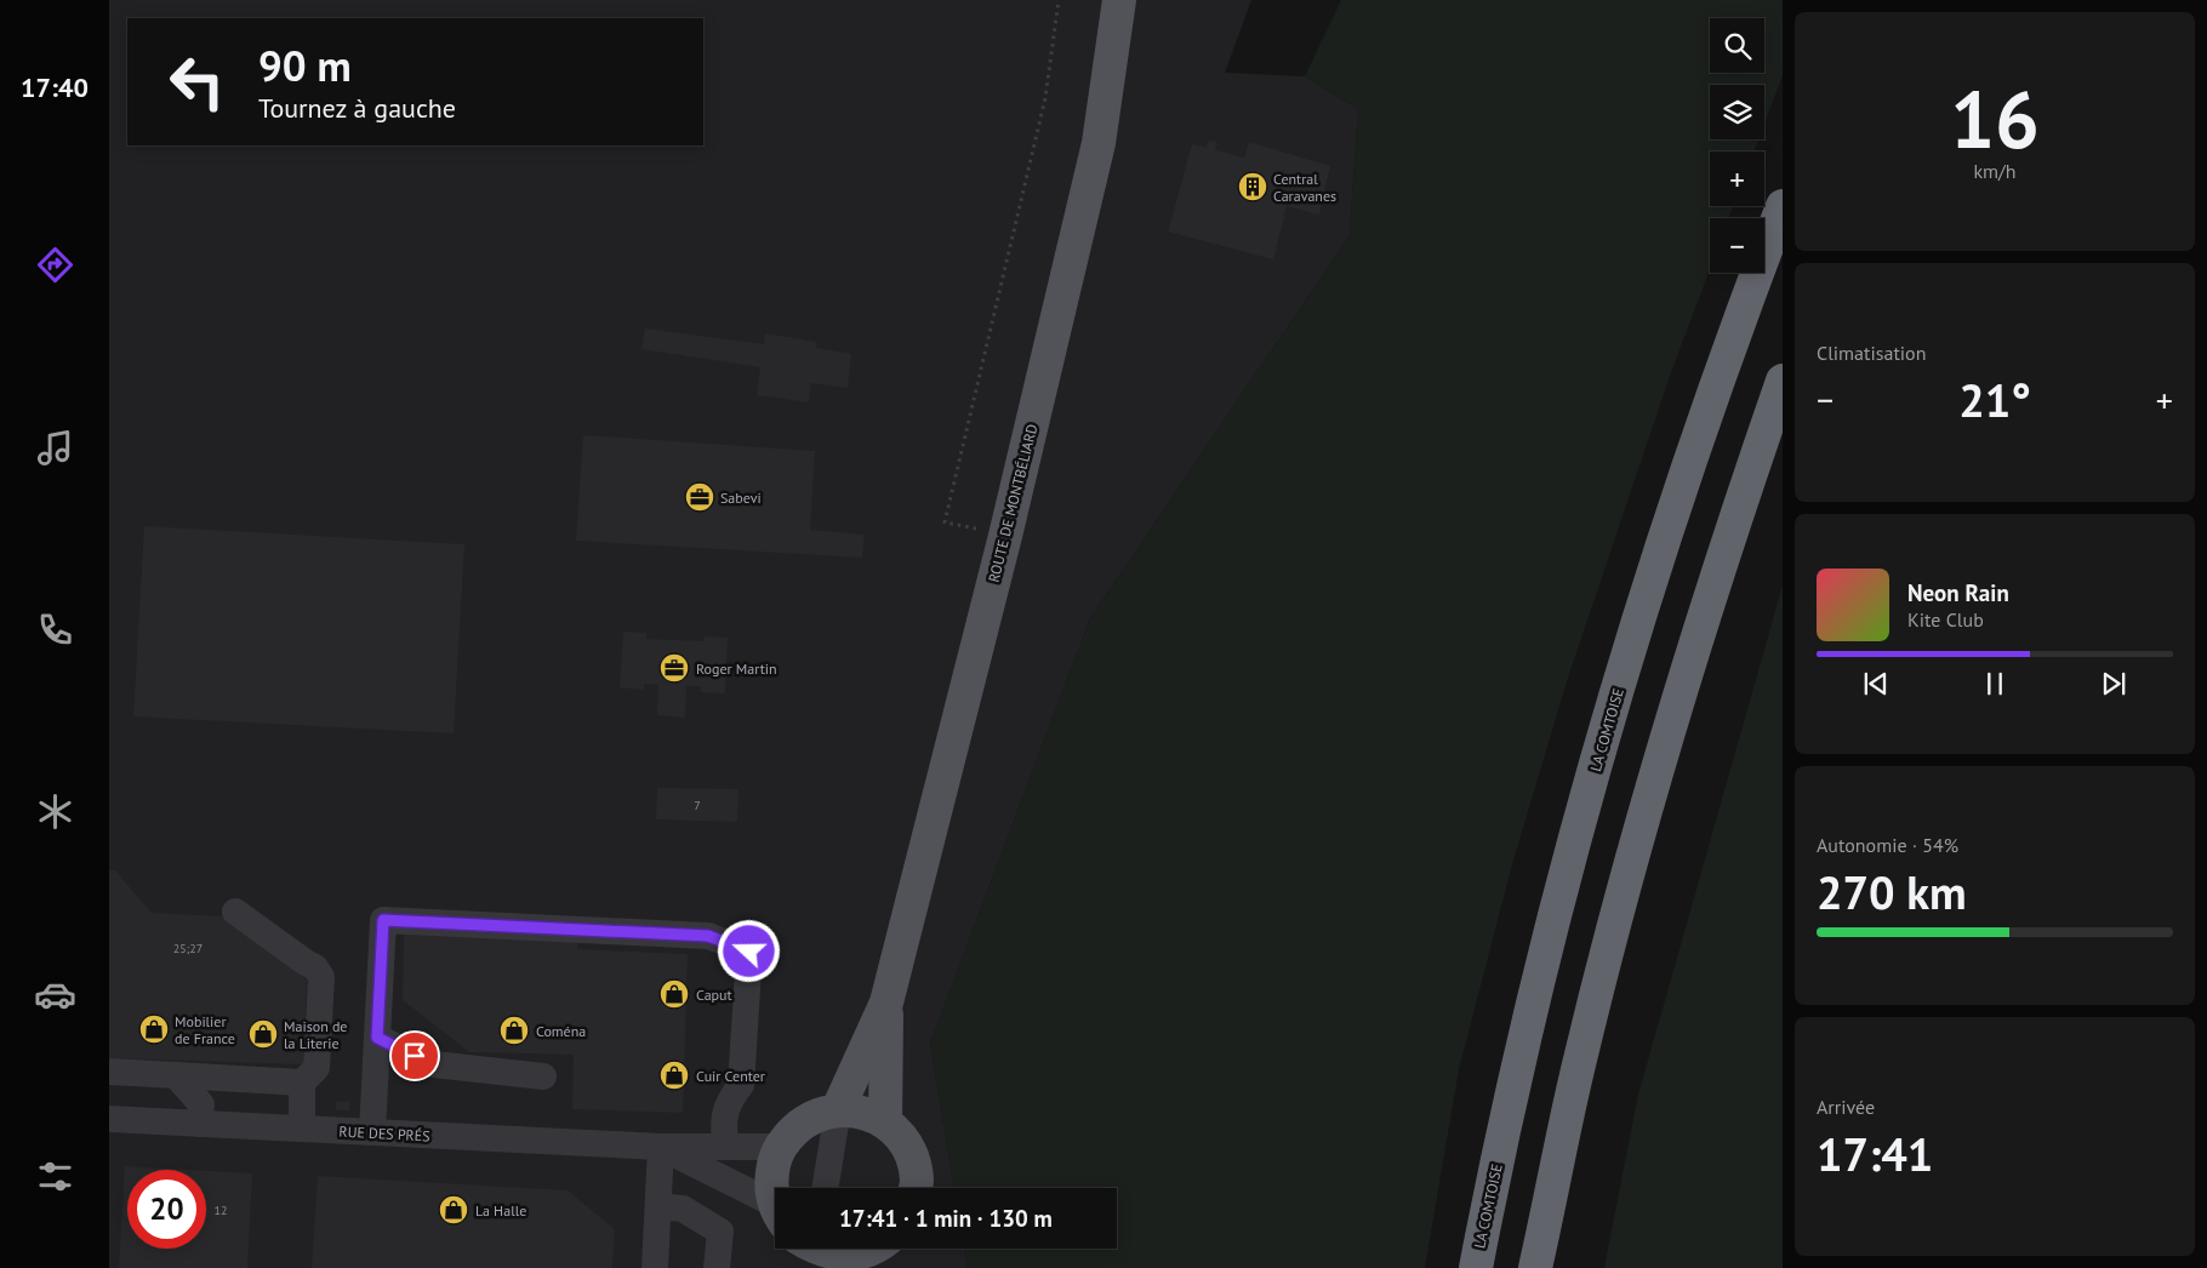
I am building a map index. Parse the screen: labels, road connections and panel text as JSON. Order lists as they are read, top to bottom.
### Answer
{
  "streets": {
    "highway": ["LA COMTOISE"],
    "main road": ["ROUTE DE MONTBÉLIARD"],
    "street": ["RUE DES PRÉS"]
  },
  "places": {
    "building": ["Central Caravanes"],
    "office": ["Sabevi", "Roger Martin"],
    "shop": [
      "Caput",
      "Mobilier de France",
      "Coména",
      "Maison de la Literie",
      "Cuir Center",
      "La Halle"
    ]
  },
  "house_numbers": ["7", "25;27", "12"],
  "page": {
    "tabs": "17:40",
    "tile": [
      ["16", "km/h"],
      "Climatisation",
      ["Autonomie · 54%", "270 km"],
      ["Arrivée", "17:41"]
    ],
    "map_buttons": ["+", "−"],
    "turn": ["90 m", "Tournez à gauche"],
    "heat": ["−", "21°", "+"],
    "song": ["Neon Rain", "Kite Club"],
    "limit": "20",
    "trip": "17:41 · 1 min · 130 m"
  }
}
